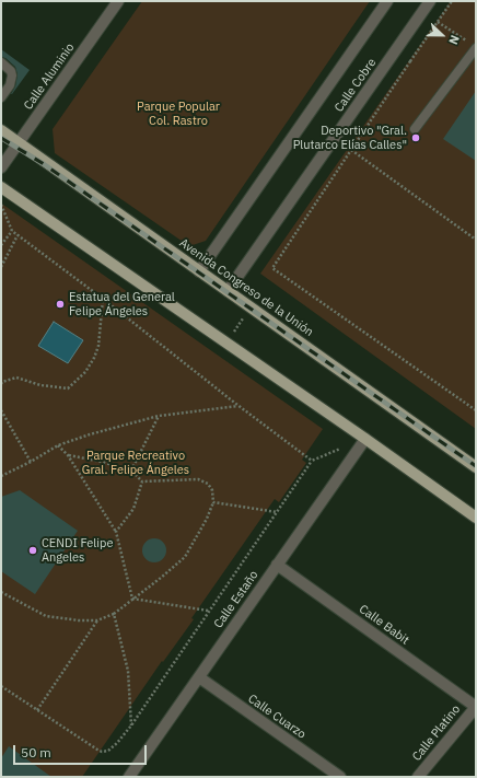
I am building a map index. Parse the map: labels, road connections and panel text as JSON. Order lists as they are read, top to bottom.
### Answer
{
  "streets": {
    "main road": ["Avenida Congreso de la Unión"],
    "street": [
      "Calle Aluminio",
      "Calle Cobre",
      "Calle Estaño",
      "Calle Babit",
      "Calle Cuarzo",
      "Calle Platino"
    ]
  },
  "crossings": [
    ["Calle Aluminio", "Avenida Congreso de la Unión"],
    ["Calle Cobre", "Avenida Congreso de la Unión"],
    ["Calle Estaño", "Calle Babit"],
    ["Calle Estaño", "Calle Cuarzo"],
    ["Calle Babit", "Calle Platino"]
  ],
  "parks": ["Parque Popular Col. Rastro", "Parque Recreativo Gral. Felipe Ángeles"],
  "places": ["Deportivo \"Gral. Plutarco Elías Calles\"", "Estatua del General Felipe Ángeles", "CENDI Felipe Angeles"],
  "scale_bar": "50 m",
  "north": "right"
}
